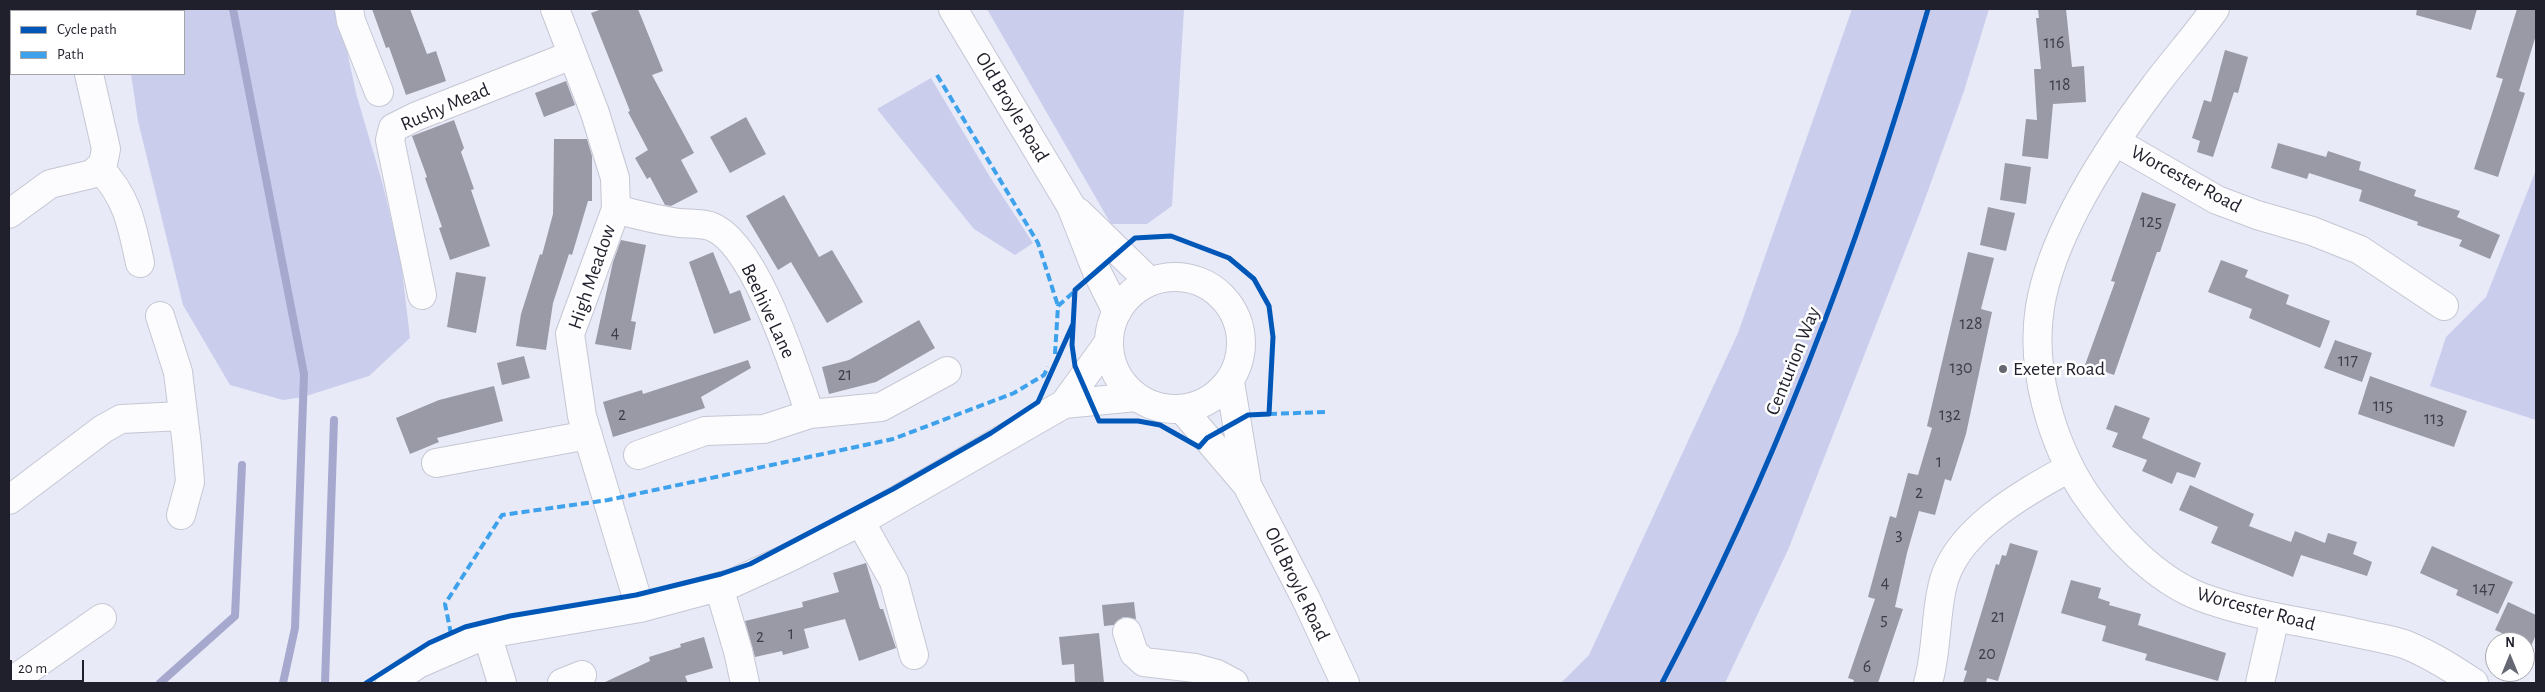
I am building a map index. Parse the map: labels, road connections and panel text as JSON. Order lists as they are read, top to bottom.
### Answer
{
  "streets": {
    "street": [
      "Rushy Mead",
      "Old Broyle Road",
      "Worcester Road",
      "High Meadow",
      "Beehive Lane"
    ],
    "cycle path": ["Centurion Way"]
  },
  "crossings": [
    ["Rushy Mead", "High Meadow"],
    ["High Meadow", "Beehive Lane"]
  ],
  "places": ["Exeter Road"],
  "house_numbers": [
    "116",
    "118",
    "125",
    "128",
    "4",
    "117",
    "130",
    "21",
    "115",
    "2",
    "132",
    "113",
    "1",
    "2",
    "3",
    "4",
    "147",
    "21",
    "5",
    "1",
    "2",
    "20",
    "6"
  ],
  "legend": ["Cycle path", "Path"],
  "scale_bar": "20 m",
  "north": "top"
}
